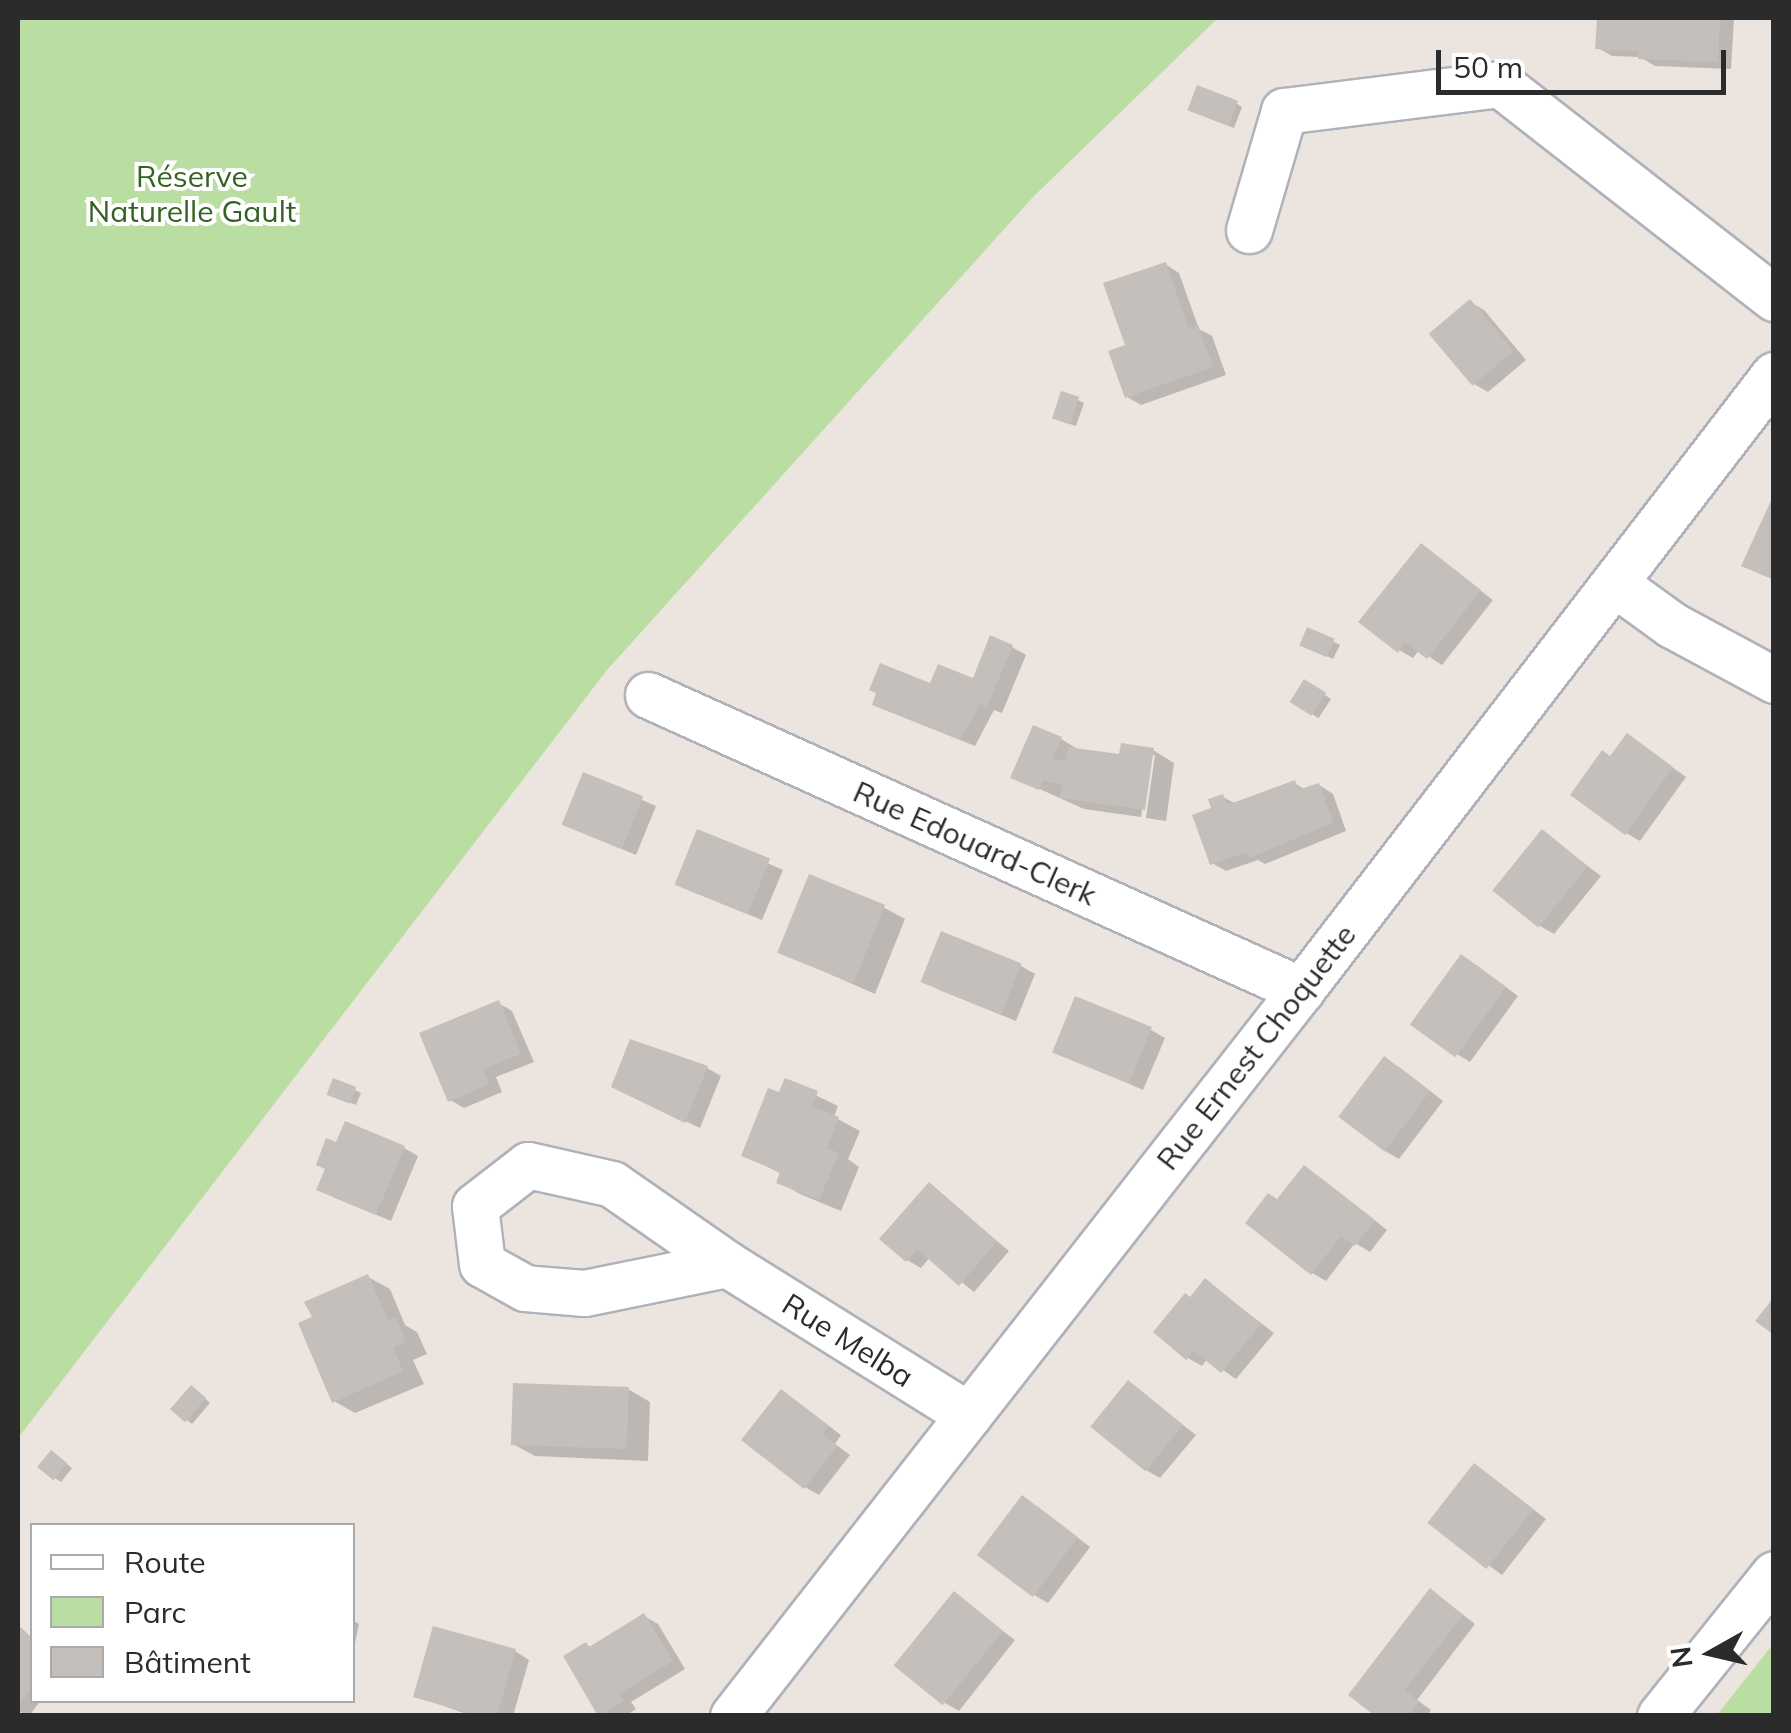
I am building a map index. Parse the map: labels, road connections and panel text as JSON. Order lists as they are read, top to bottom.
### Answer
{
  "streets": {
    "street": ["Rue Edouard-Clerk", "Rue Ernest Choquette", "Rue Melba"]
  },
  "crossings": [
    ["Rue Edouard-Clerk", "Rue Ernest Choquette"],
    ["Rue Ernest Choquette", "Rue Melba"]
  ],
  "parks": ["Réserve Naturelle Gault"],
  "legend": ["Route", "Parc", "Bâtiment"],
  "scale_bar": "50 m",
  "north": "left"
}
